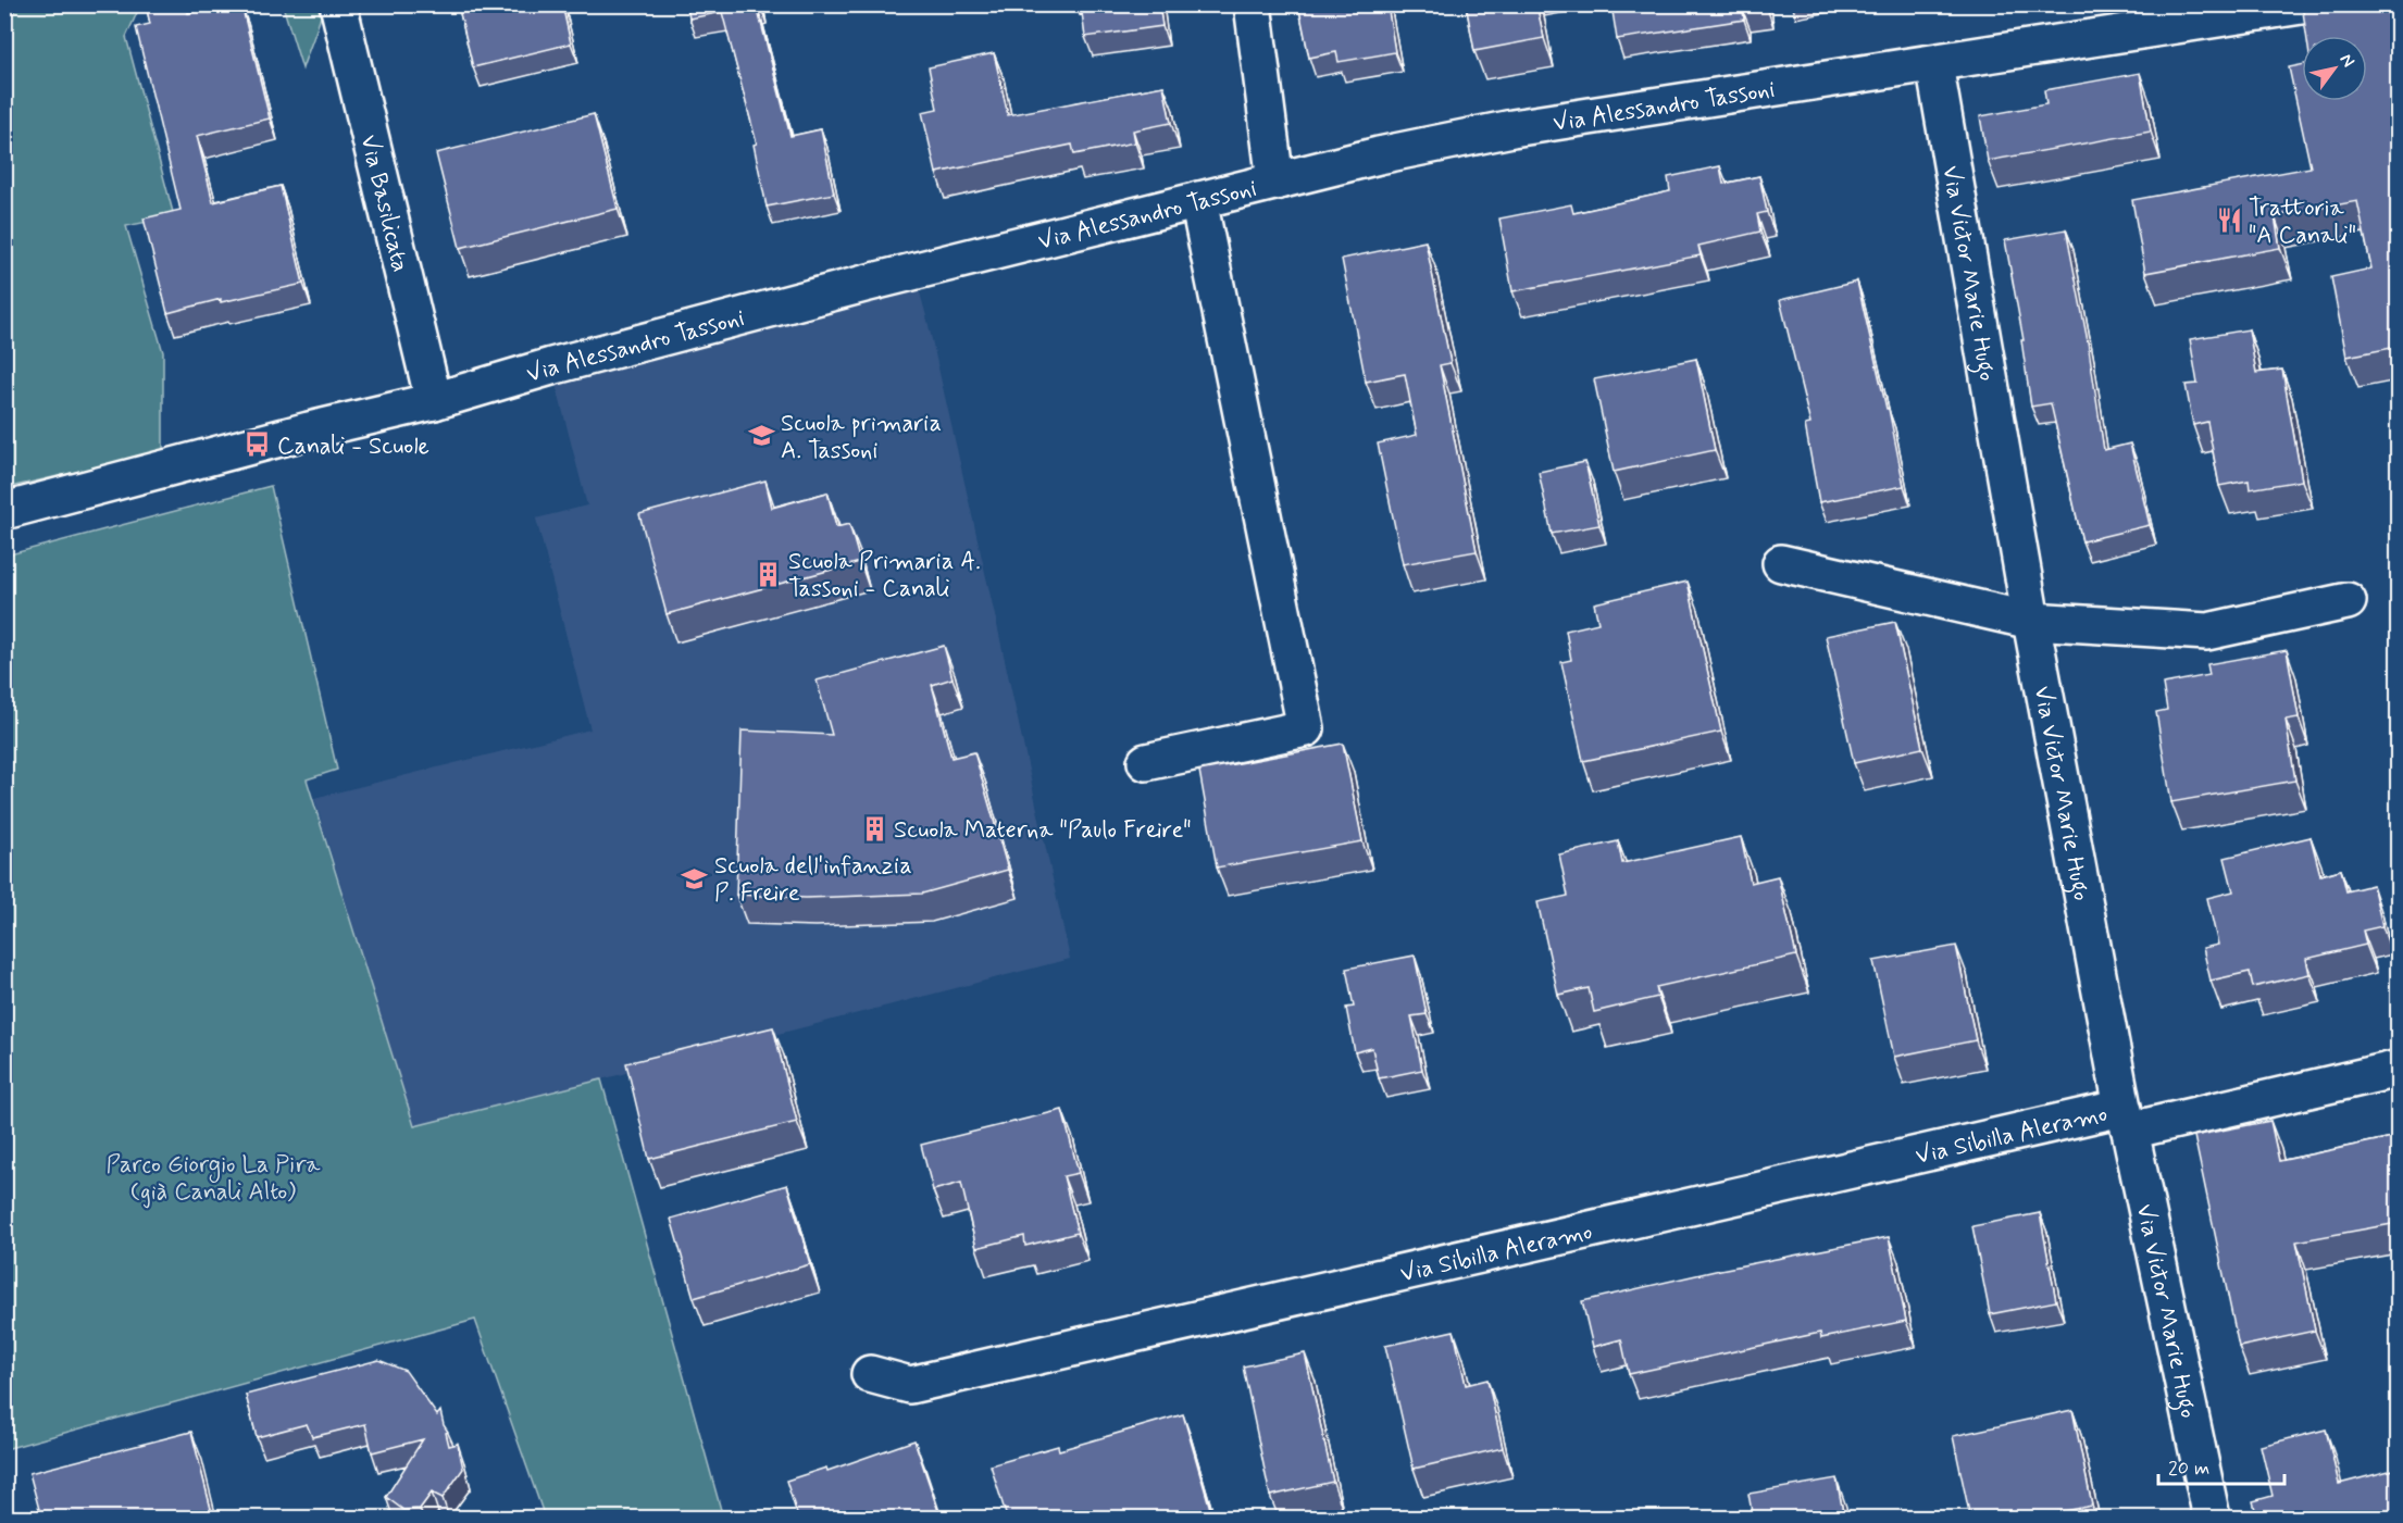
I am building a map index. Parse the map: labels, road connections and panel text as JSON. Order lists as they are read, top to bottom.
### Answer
{
  "streets": {
    "street": [
      "Via Alessandro Tassoni",
      "Via Basilicata",
      "Via Victor Marie Hugo",
      "Via Sibilla Aleramo"
    ]
  },
  "crossings": [
    ["Via Alessandro Tassoni", "Via Basilicata"],
    ["Via Alessandro Tassoni", "Via Victor Marie Hugo"],
    ["Via Victor Marie Hugo", "Via Sibilla Aleramo"]
  ],
  "parks": ["Parco Giorgio La Pira (già Canali Alto)"],
  "places": {
    "restaurant": ["Trattoria \"A Canali\""],
    "school or university": ["Scuola primaria A. Tassoni", "Scuola dell'infanzia P. Freire"],
    "bus stop": ["Canali - Scuole"],
    "building": ["Scuola Primaria A. Tassoni - Canali", "Scuola Materna \"Paulo Freire\""]
  },
  "scale_bar": "20 m",
  "north": "top right"
}
